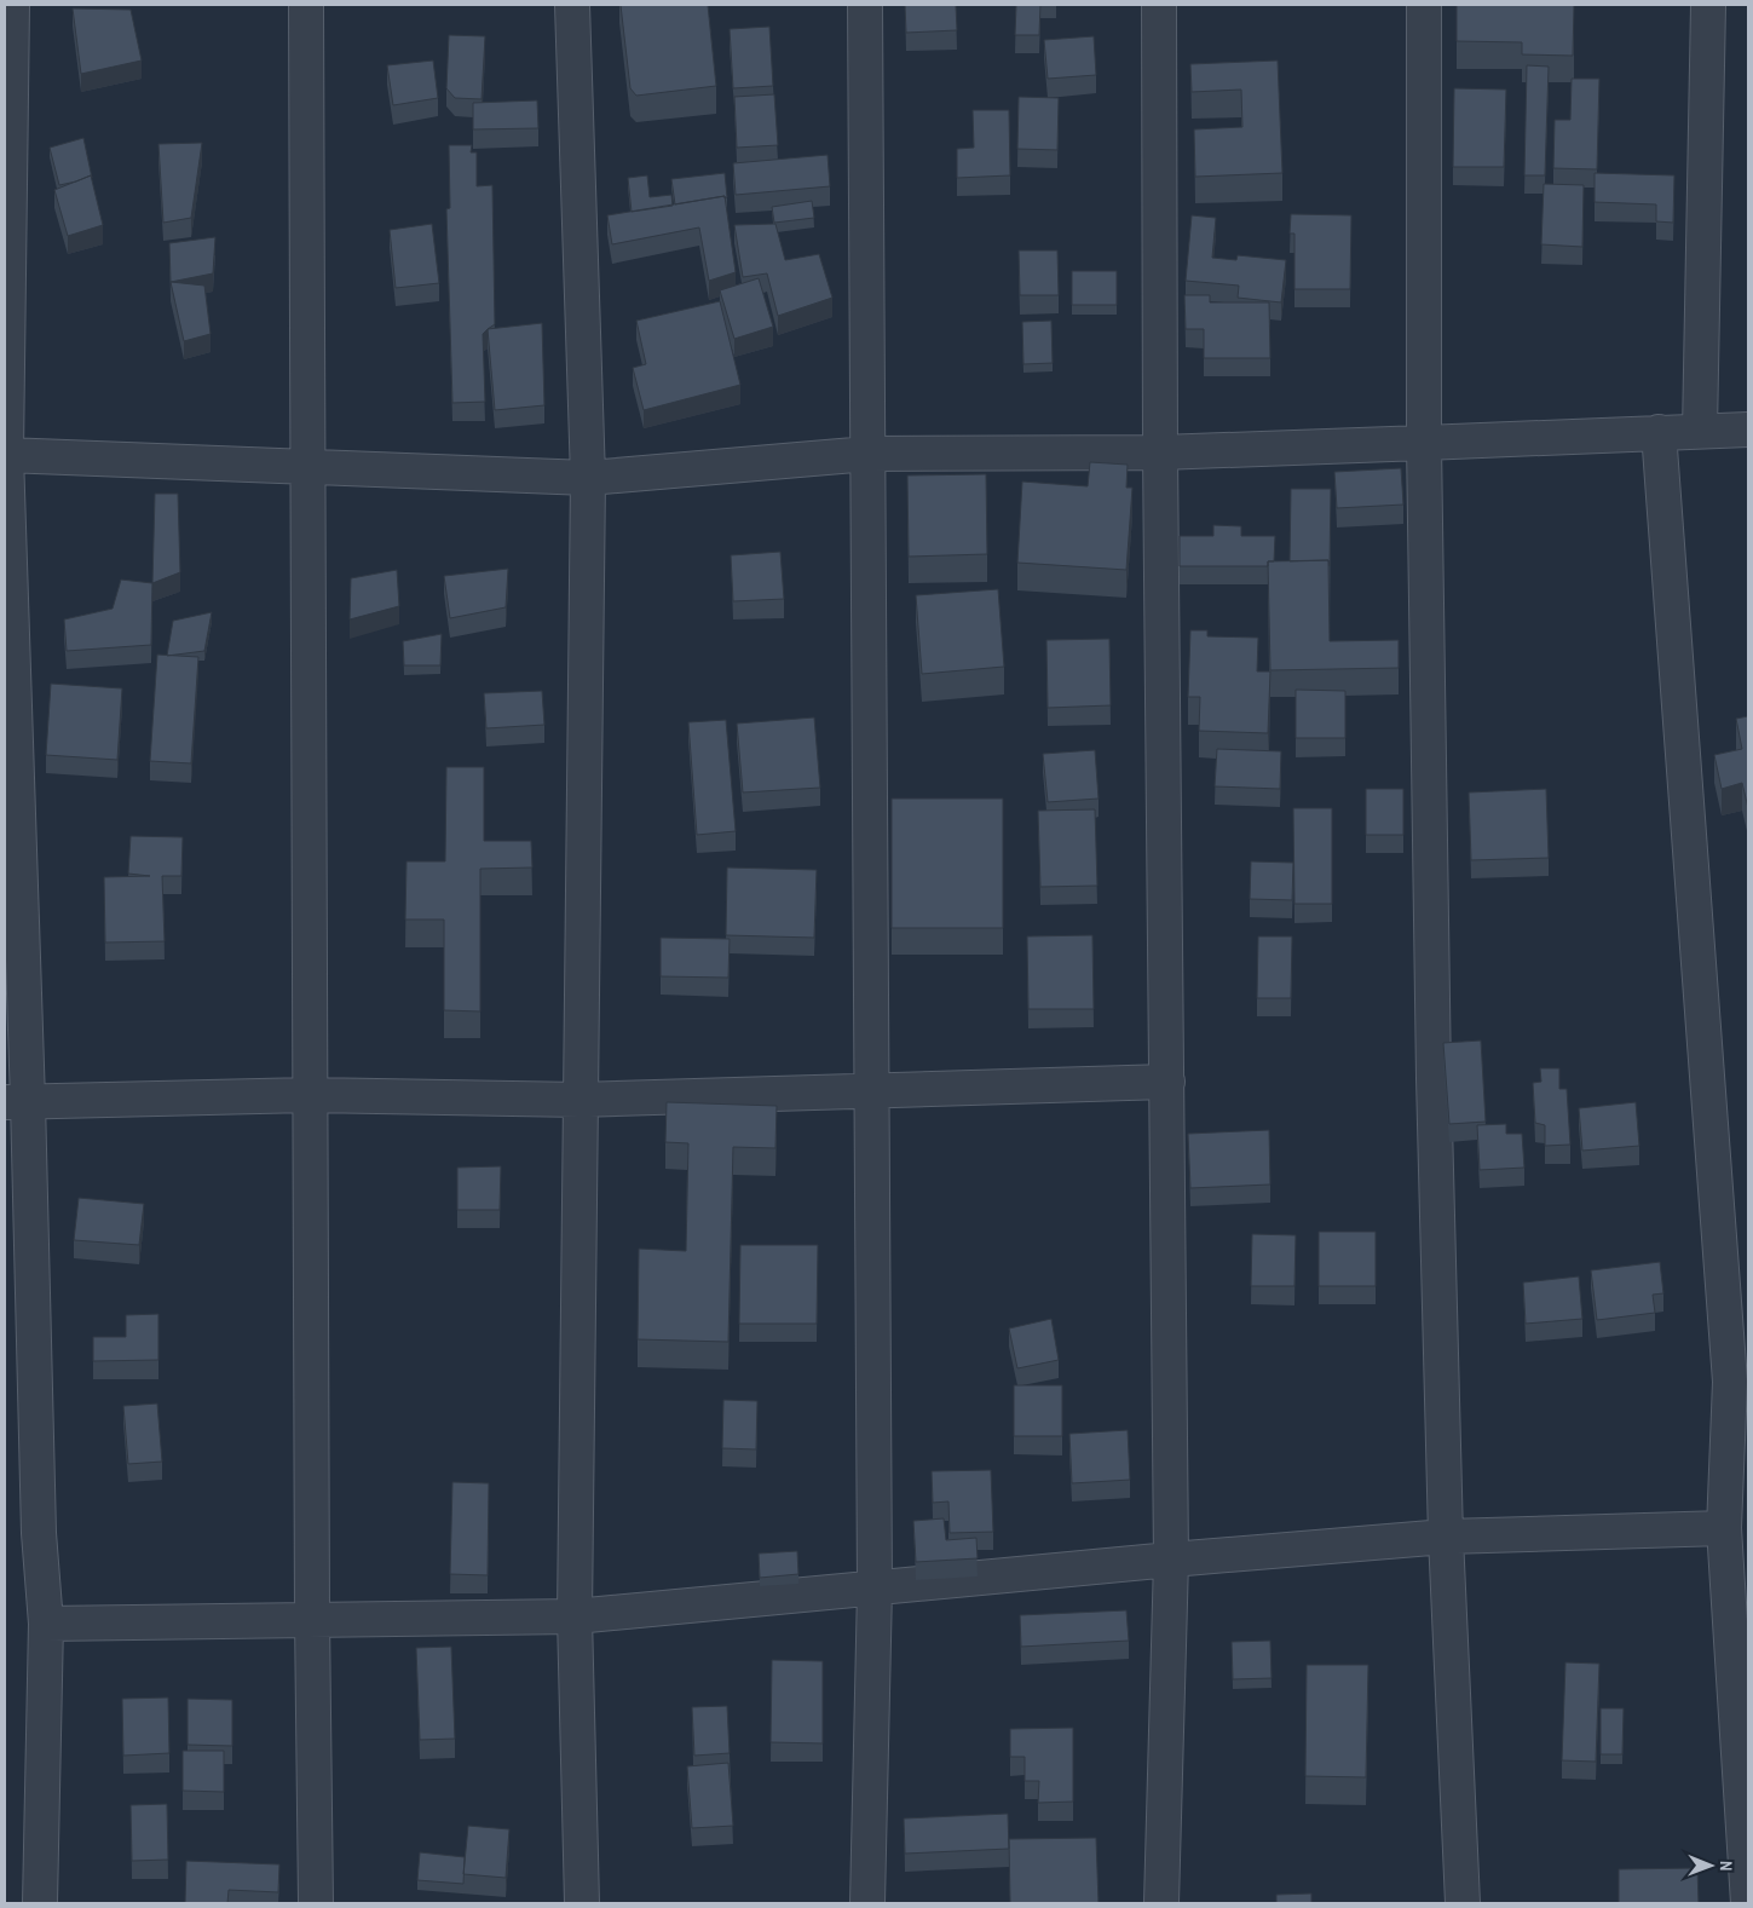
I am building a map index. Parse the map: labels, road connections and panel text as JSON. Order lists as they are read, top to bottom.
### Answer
{
  "north": "right"
}
